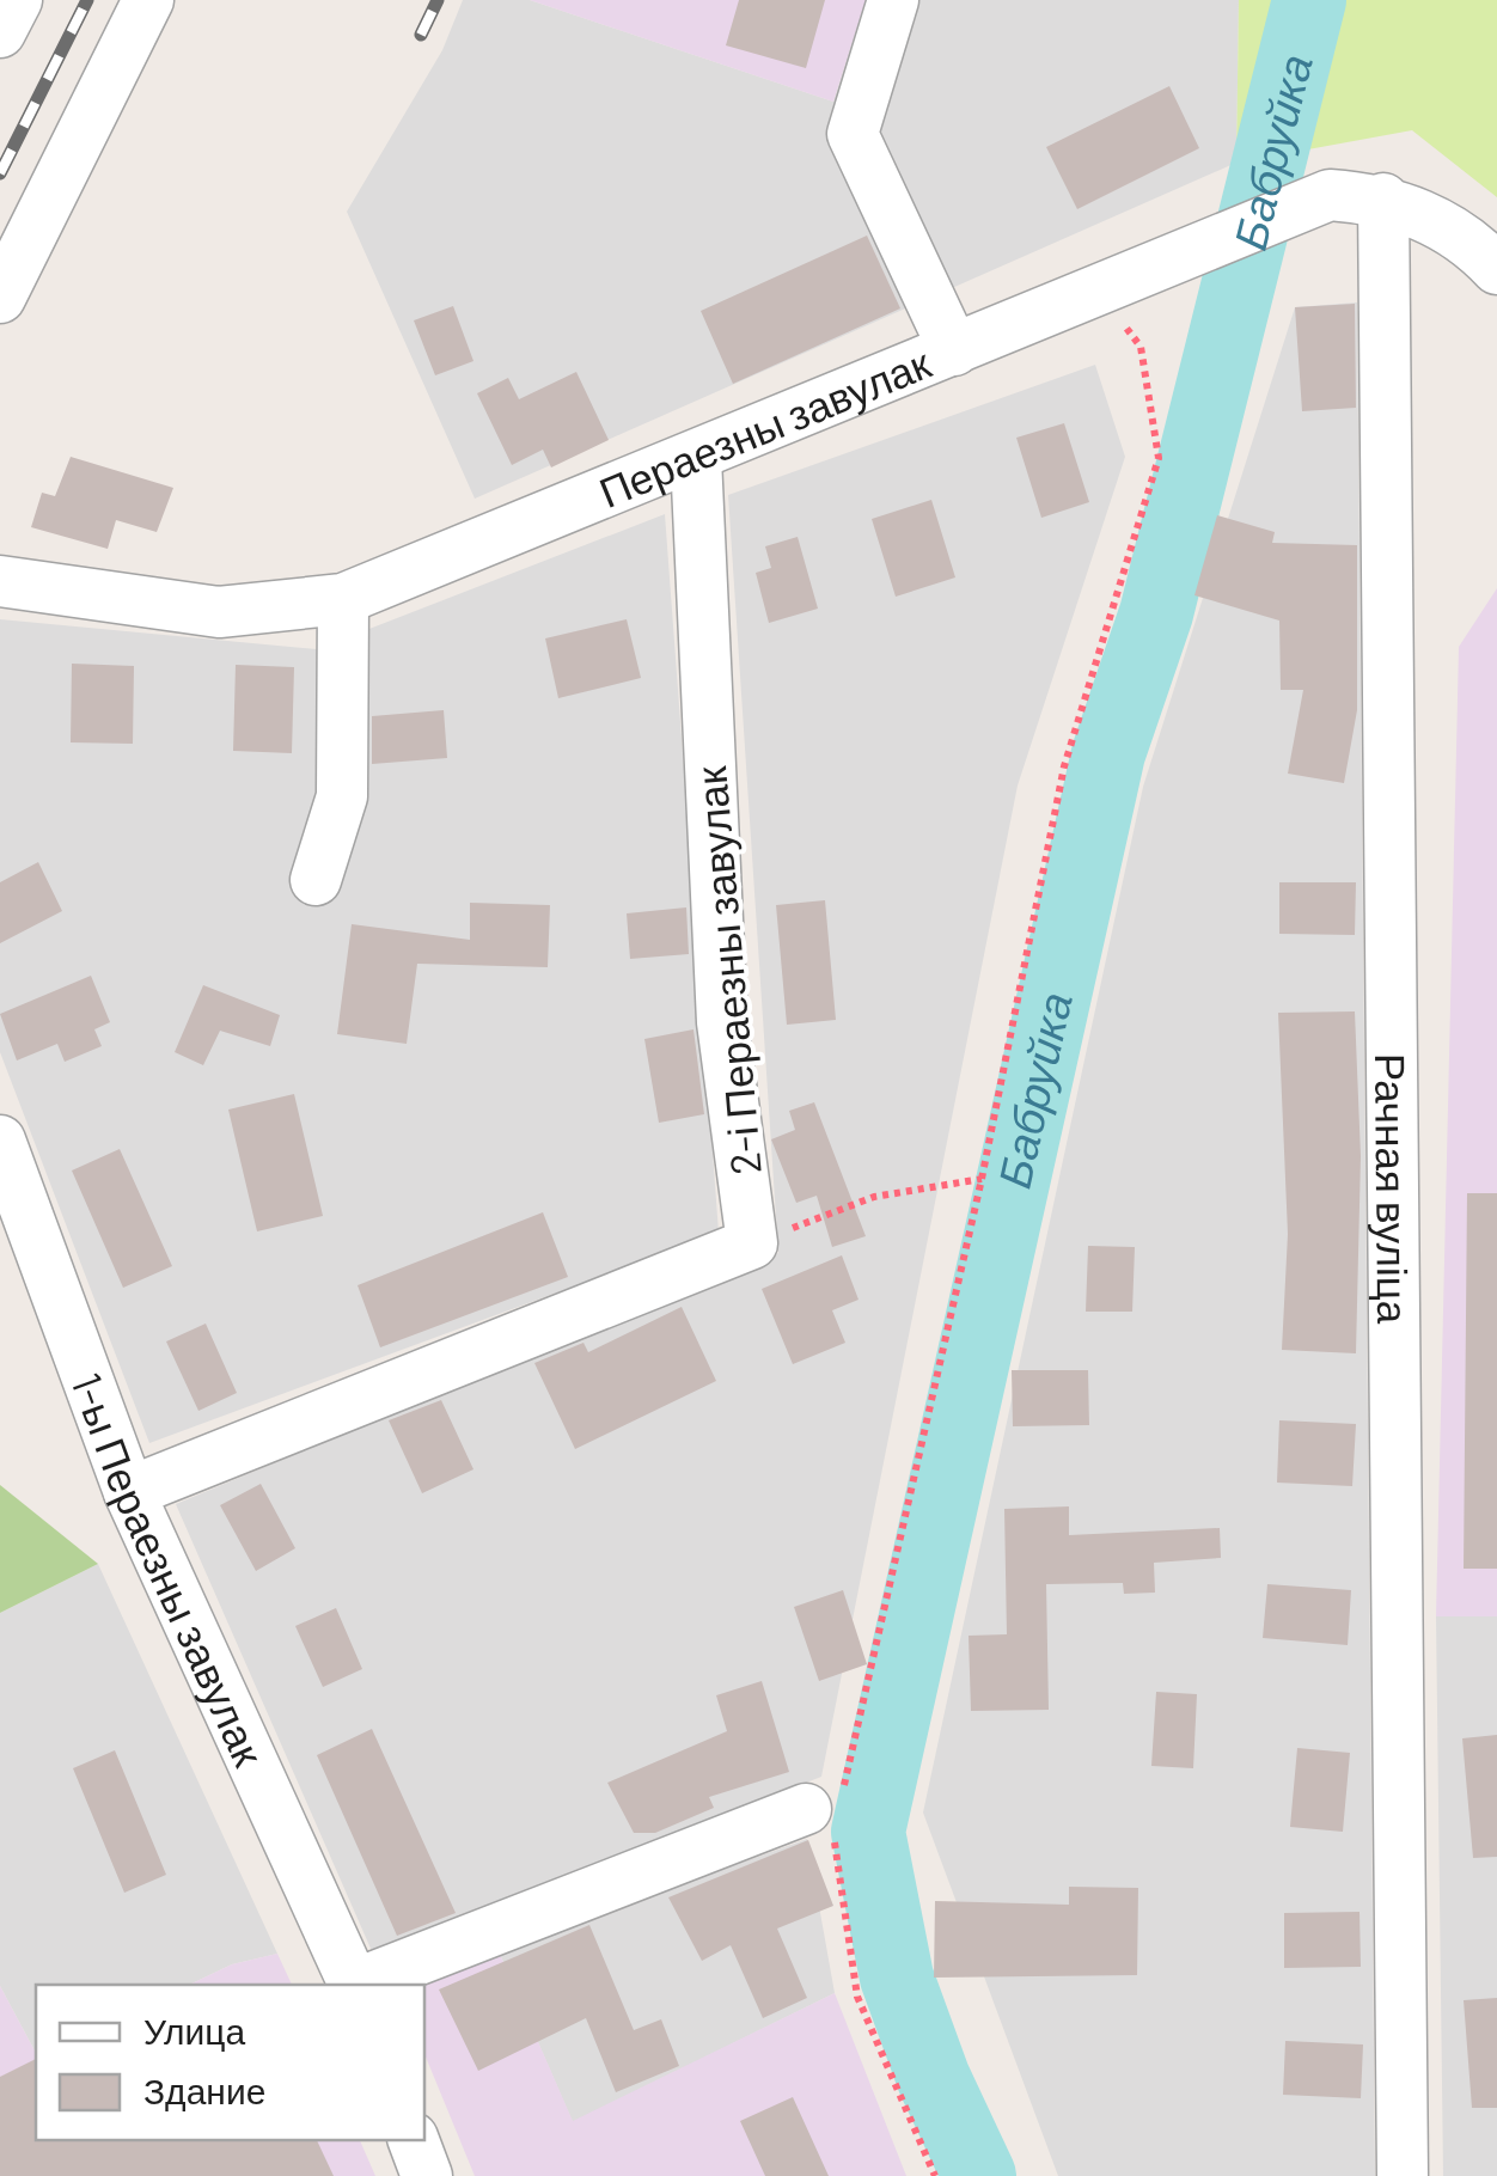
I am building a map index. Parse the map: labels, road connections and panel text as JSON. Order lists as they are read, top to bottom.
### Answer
{
  "streets": {
    "street": [
      "Пераезны завулак",
      "2-і Пераезны завулак",
      "Рачная вуліца",
      "1-ы Пераезны завулак"
    ]
  },
  "crossings": [
    ["Пераезны завулак", "2-і Пераезны завулак"],
    ["Пераезны завулак", "Рачная вуліца"]
  ],
  "water": ["Бабруйка"],
  "legend": ["Улица", "Здание"]
}
